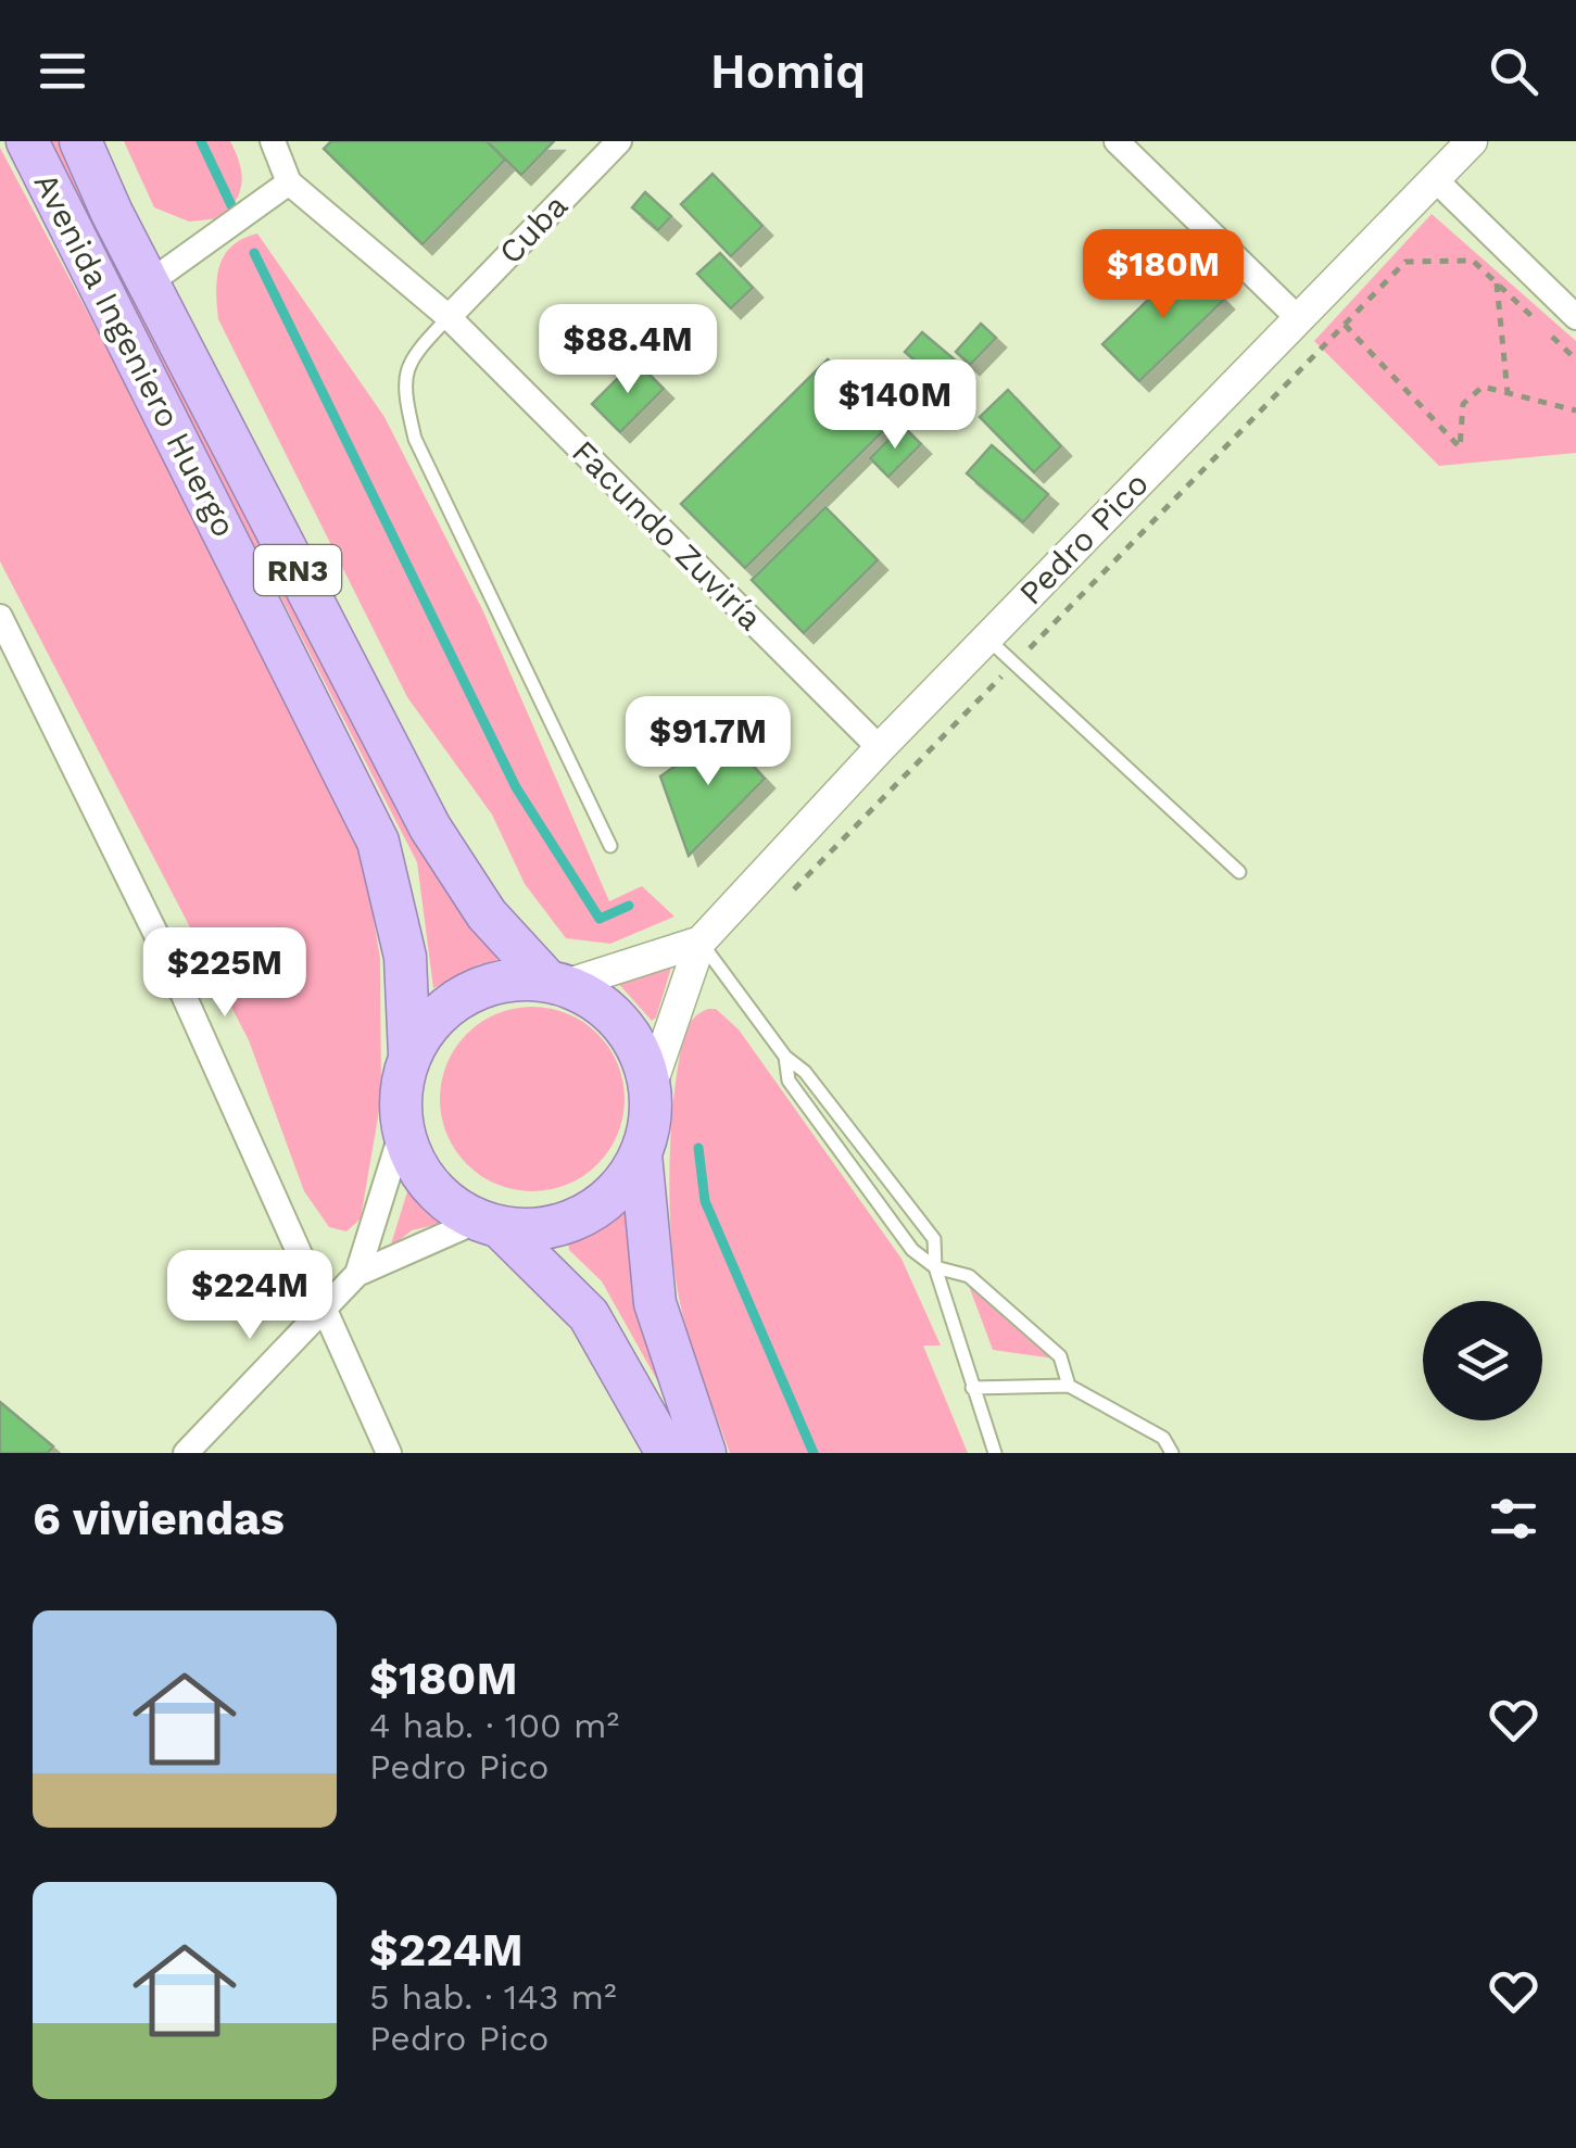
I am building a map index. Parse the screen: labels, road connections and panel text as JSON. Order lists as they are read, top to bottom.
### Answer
{
  "streets": {
    "highway": ["Avenida Ingeniero Huergo", "RN3"],
    "street": ["Cuba", "Facundo Zuviría", "Pedro Pico"]
  },
  "crossings": [
    ["Cuba", "Facundo Zuviría"],
    ["Avenida Ingeniero Huergo", "Pedro Pico"],
    ["Facundo Zuviría", "Pedro Pico"]
  ],
  "page": {
    "header": "Homiq",
    "price": [
      "$180M",
      "$88.4M",
      "$140M",
      "$91.7M",
      "$225M",
      "$224M"
    ],
    "heading": "6 viviendas",
    "list": [
      {
        "name": "$180M",
        "note": "4 hab. · 100 m² · Pedro Pico"
      },
      {
        "name": "$224M",
        "note": "5 hab. · 143 m² · Pedro Pico"
      }
    ]
  }
}
